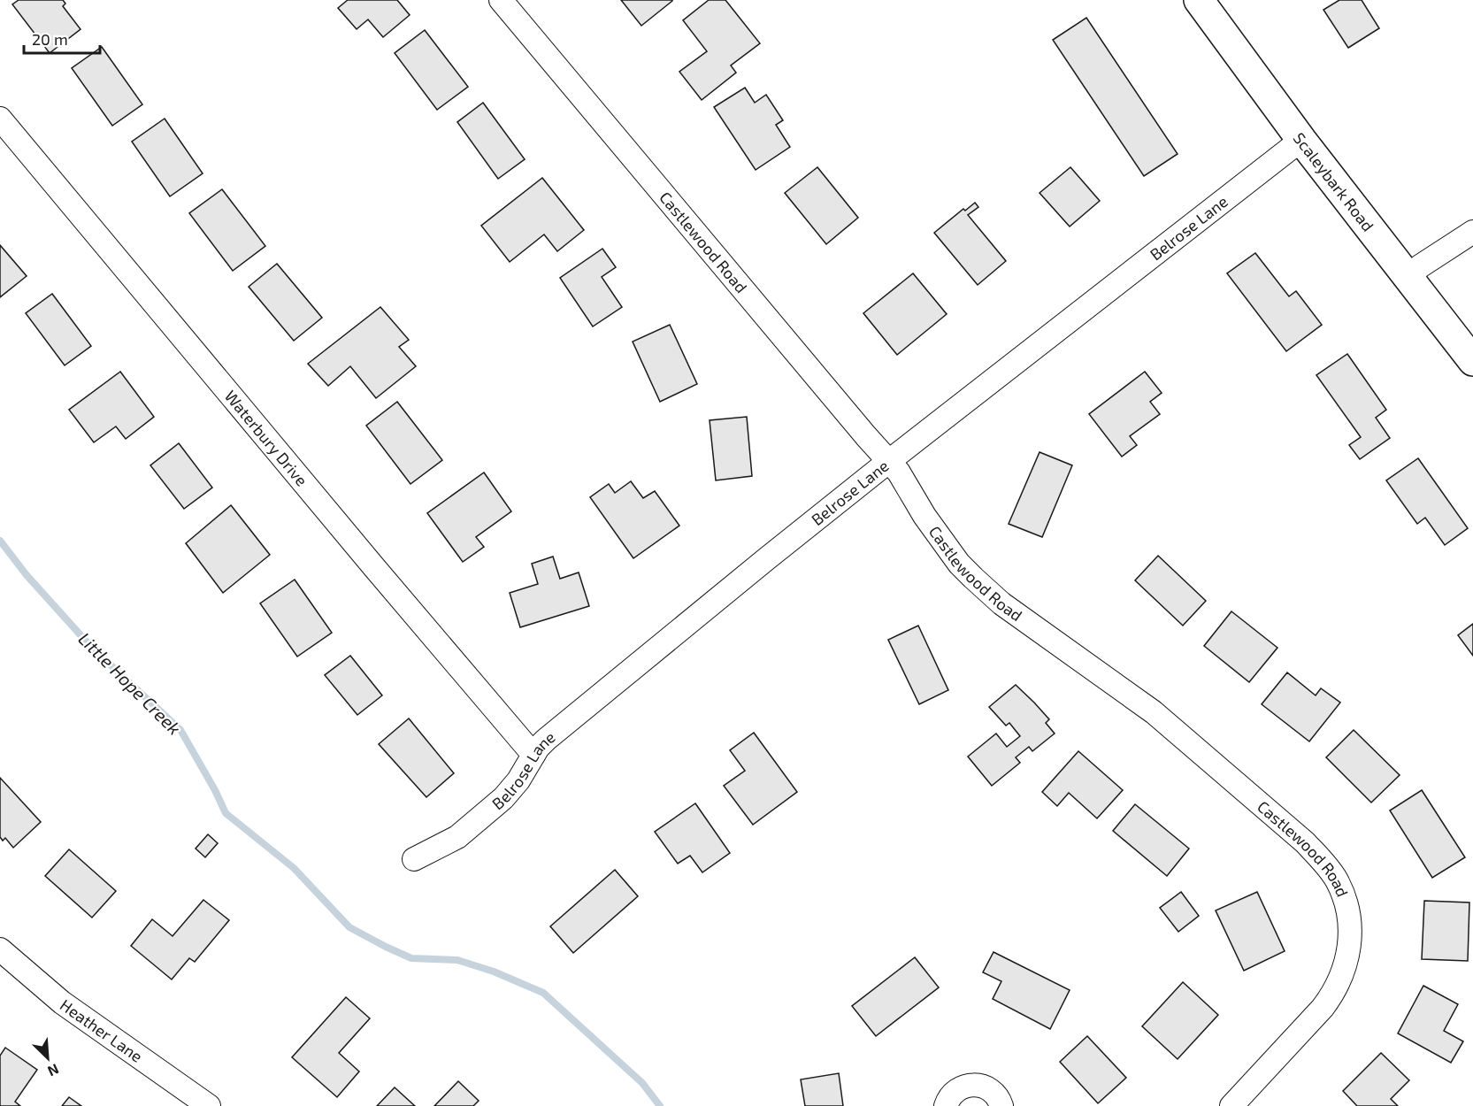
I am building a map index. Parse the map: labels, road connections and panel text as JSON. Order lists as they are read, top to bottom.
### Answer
{
  "streets": {
    "street": [
      "Scaleybark Road",
      "Belrose Lane",
      "Castlewood Road",
      "Waterbury Drive",
      "Heather Lane"
    ]
  },
  "crossings": [
    ["Scaleybark Road", "Belrose Lane"],
    ["Belrose Lane", "Castlewood Road"],
    ["Belrose Lane", "Waterbury Drive"]
  ],
  "water": ["Little Hope Creek"],
  "scale_bar": "20 m",
  "north": "bottom right"
}
